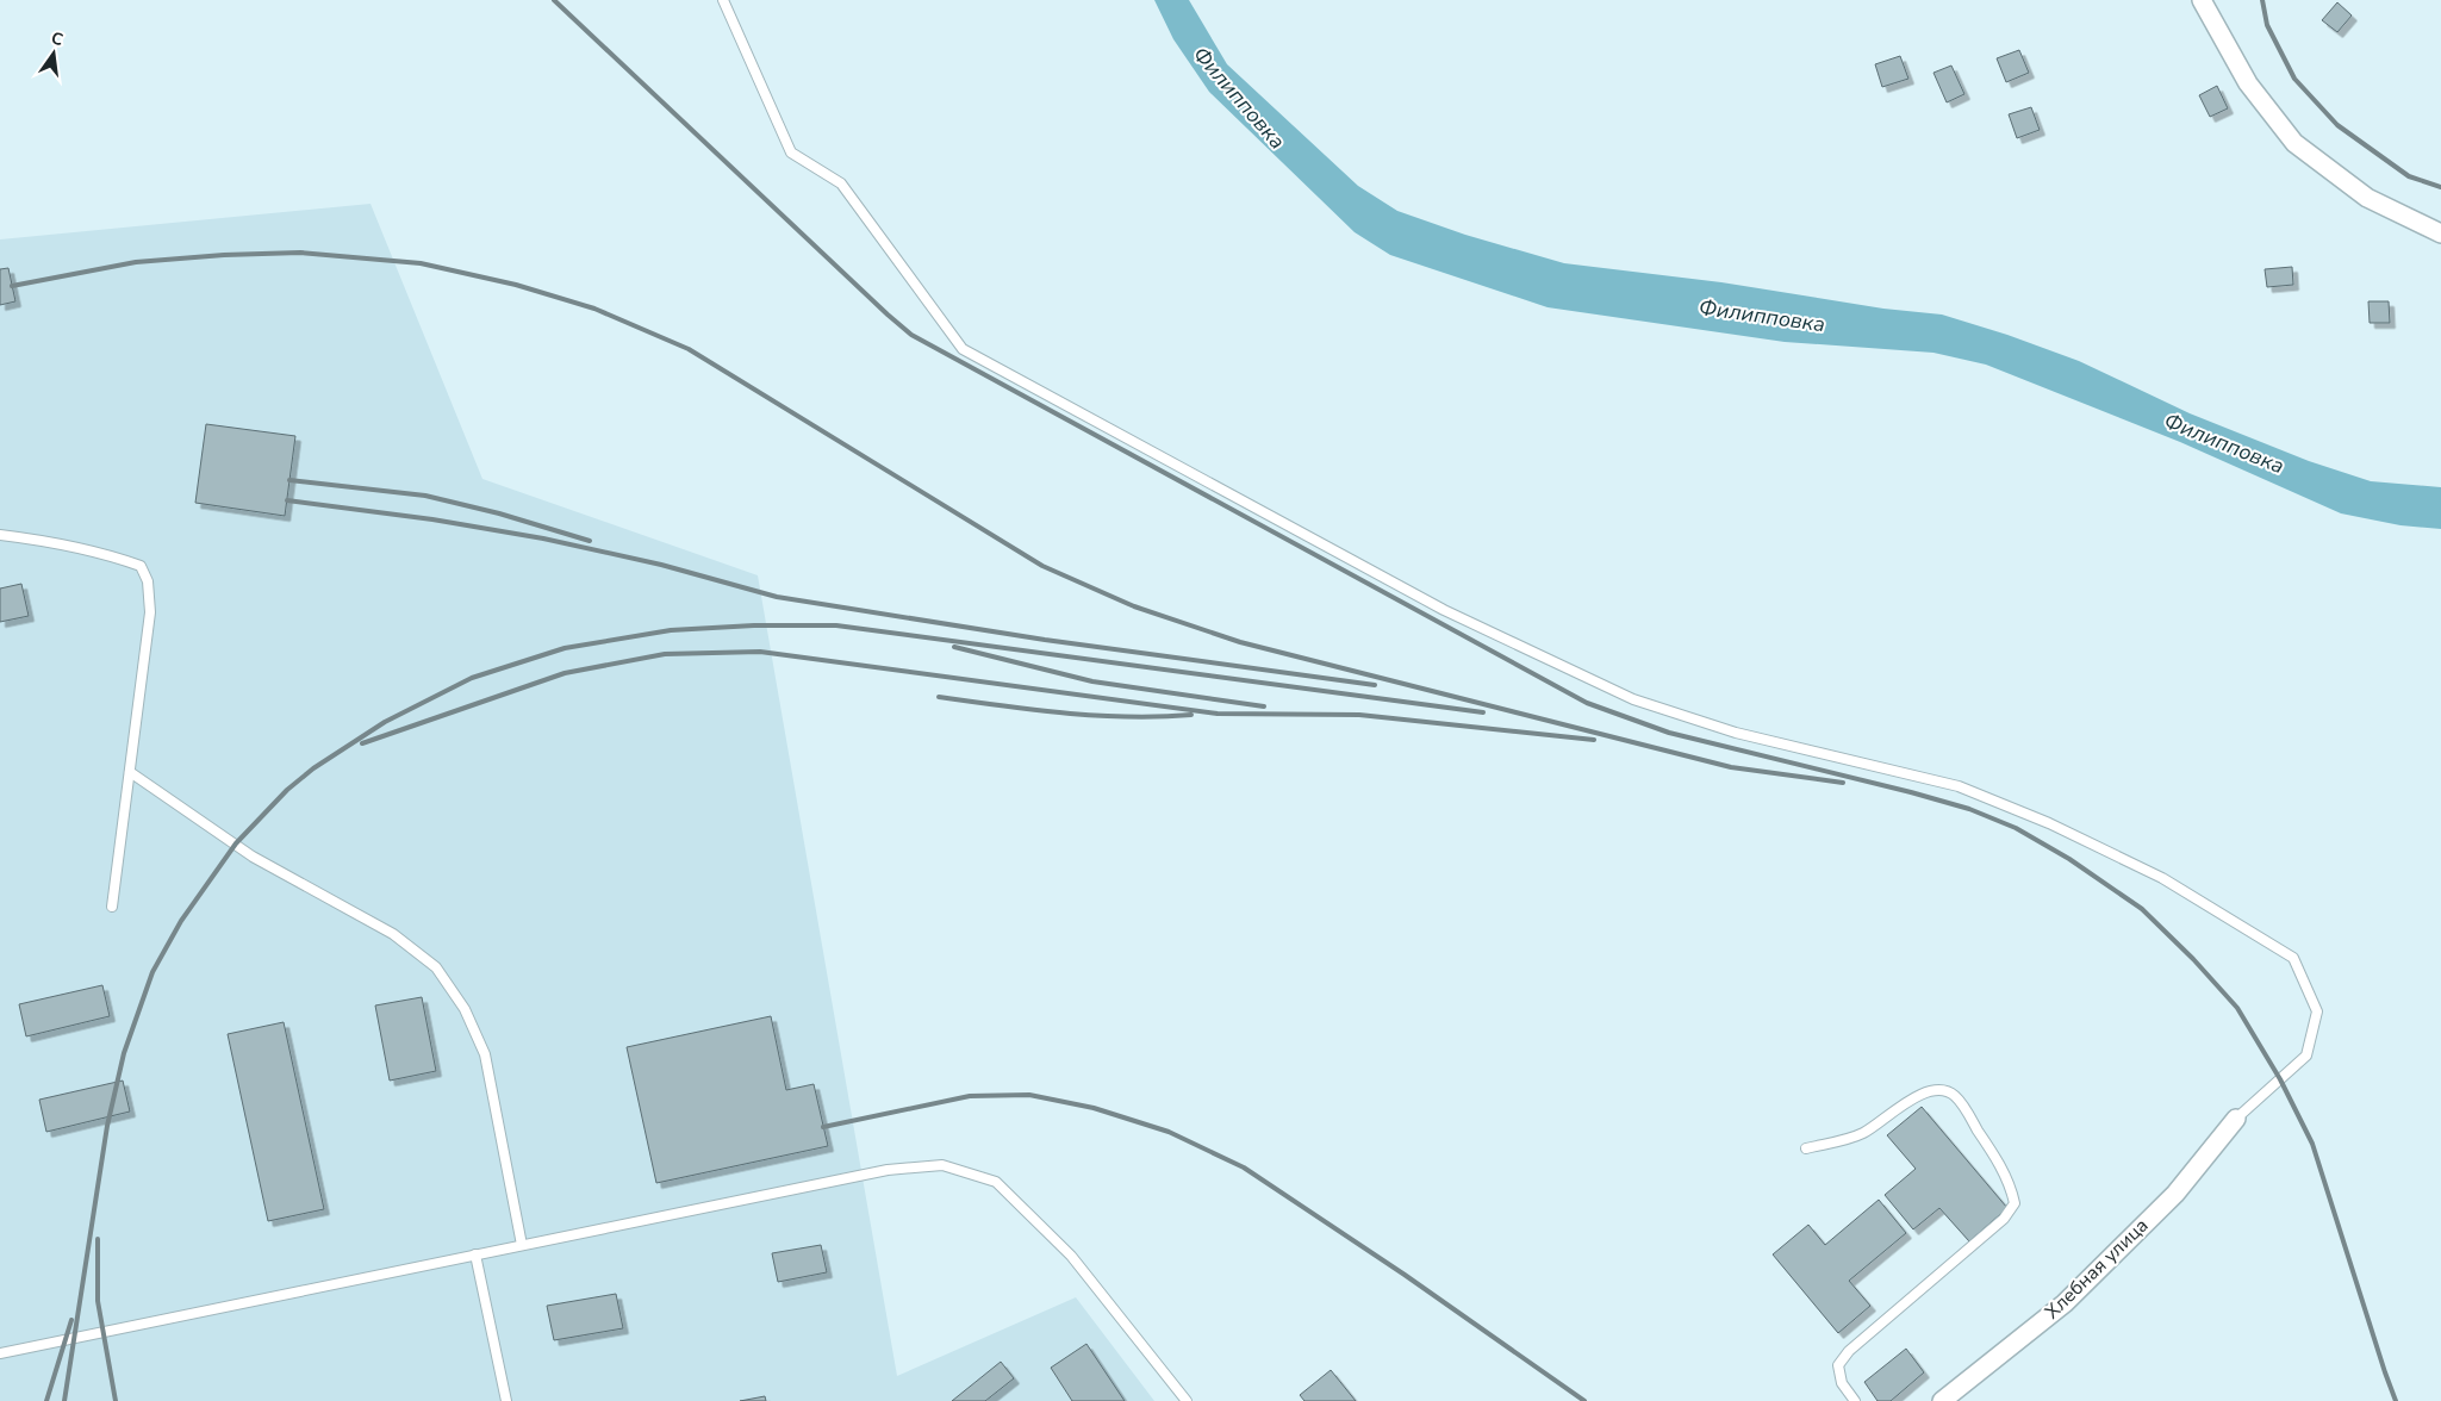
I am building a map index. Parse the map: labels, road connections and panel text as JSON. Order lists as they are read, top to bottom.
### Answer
{
  "streets": {
    "street": ["Хлебная улица"]
  },
  "water": ["Филипповка"],
  "north": "top"
}
